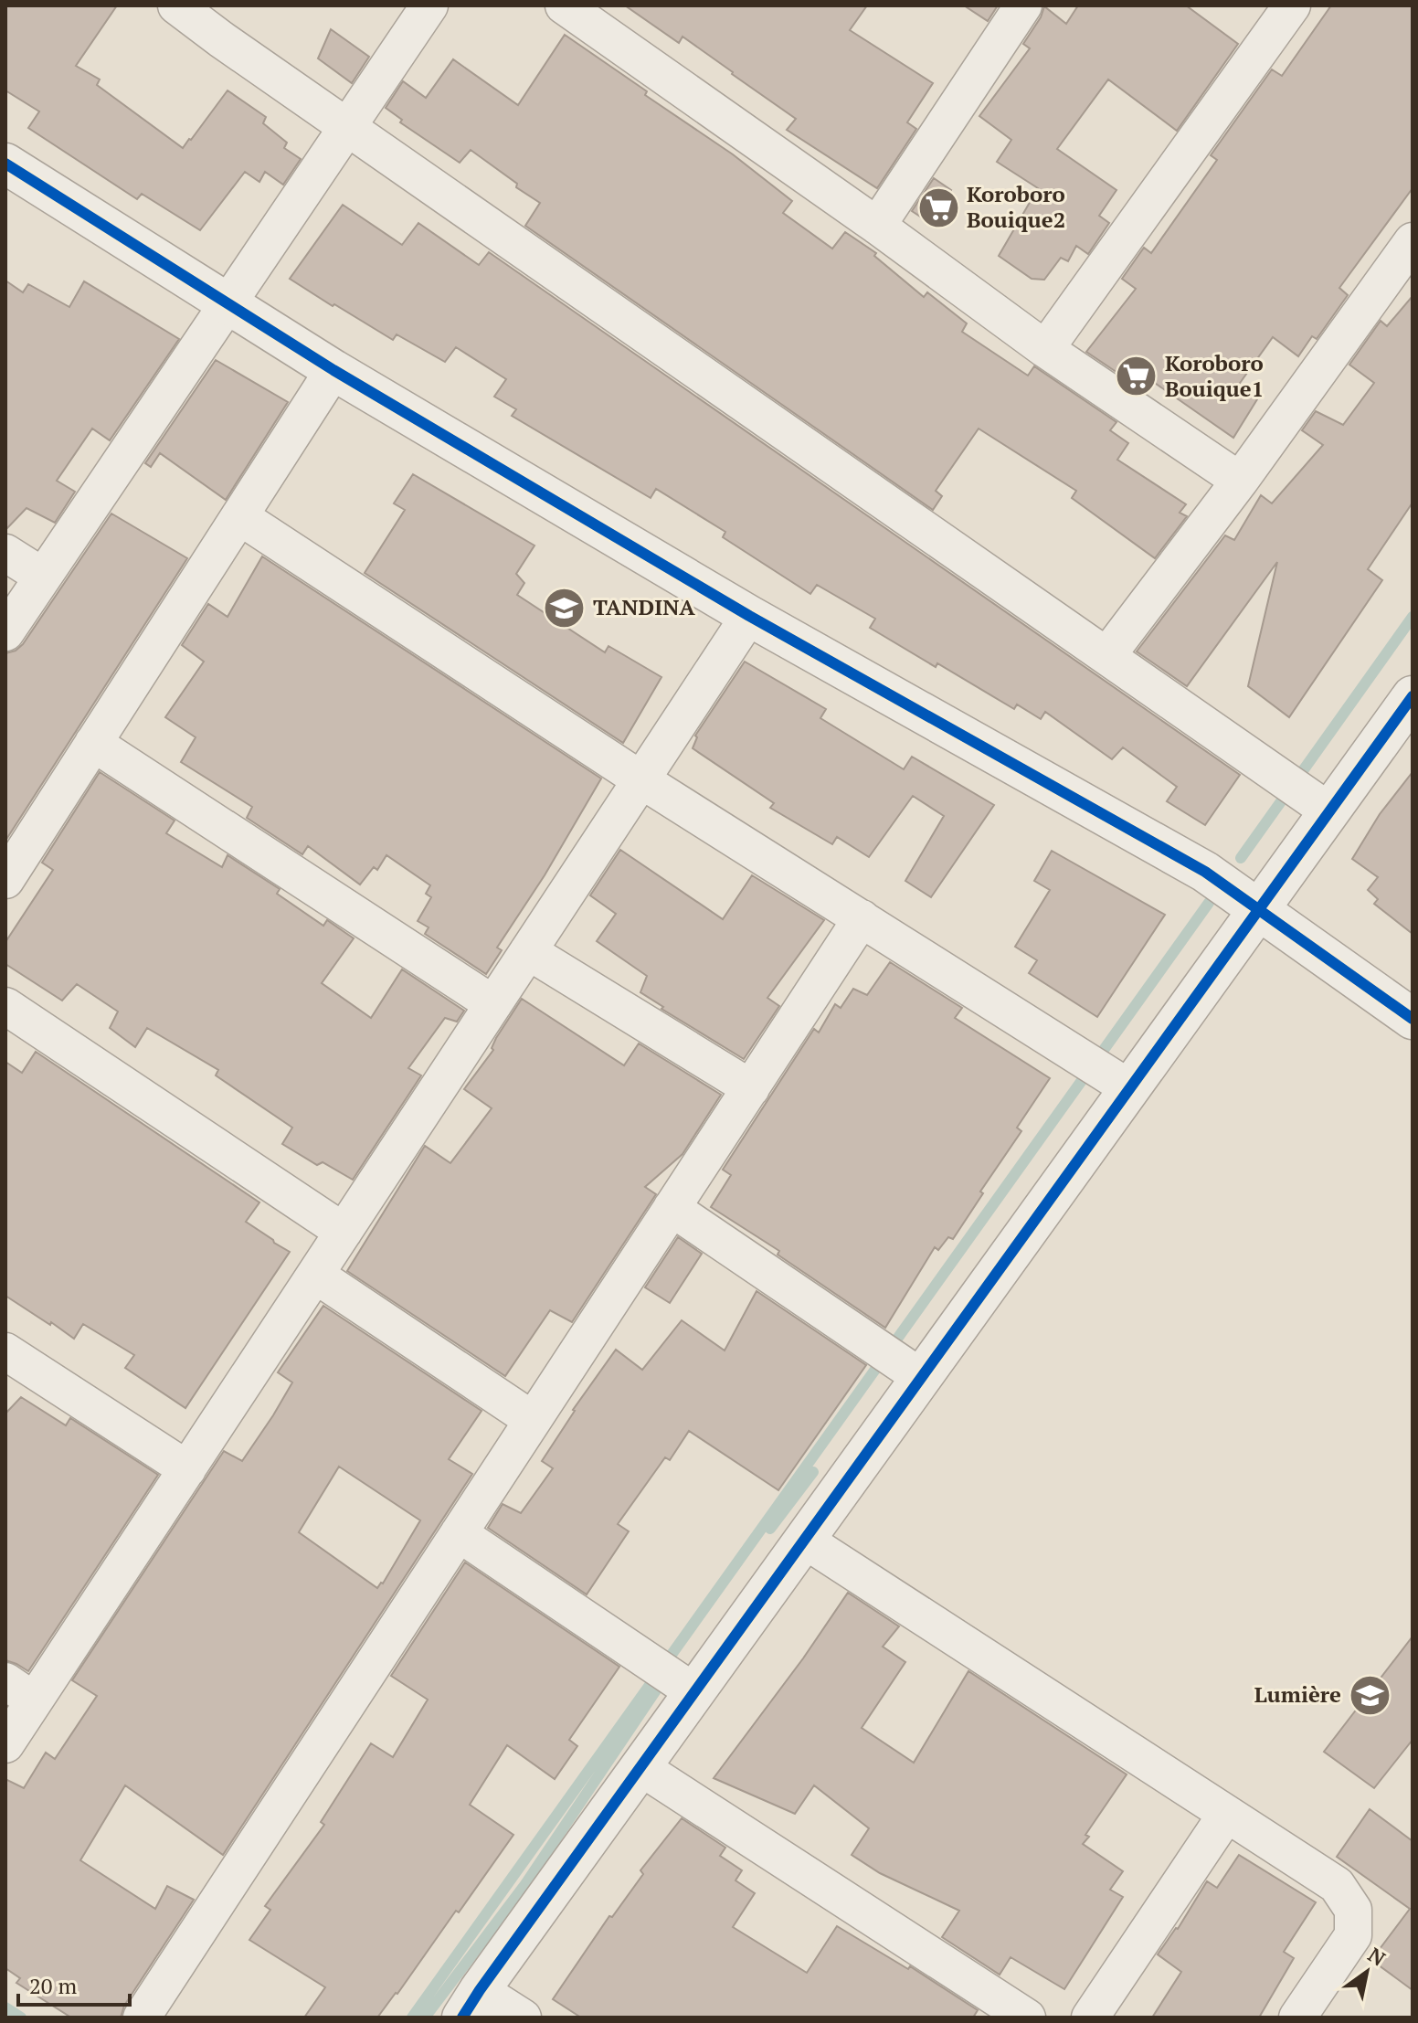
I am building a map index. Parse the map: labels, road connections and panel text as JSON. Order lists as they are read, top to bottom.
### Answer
{
  "places": {
    "supermarket": ["Koroboro Bouique2", "Koroboro Bouique1"],
    "school or university": ["TANDINA", "Lumière"]
  },
  "scale_bar": "20 m",
  "north": "top right"
}
